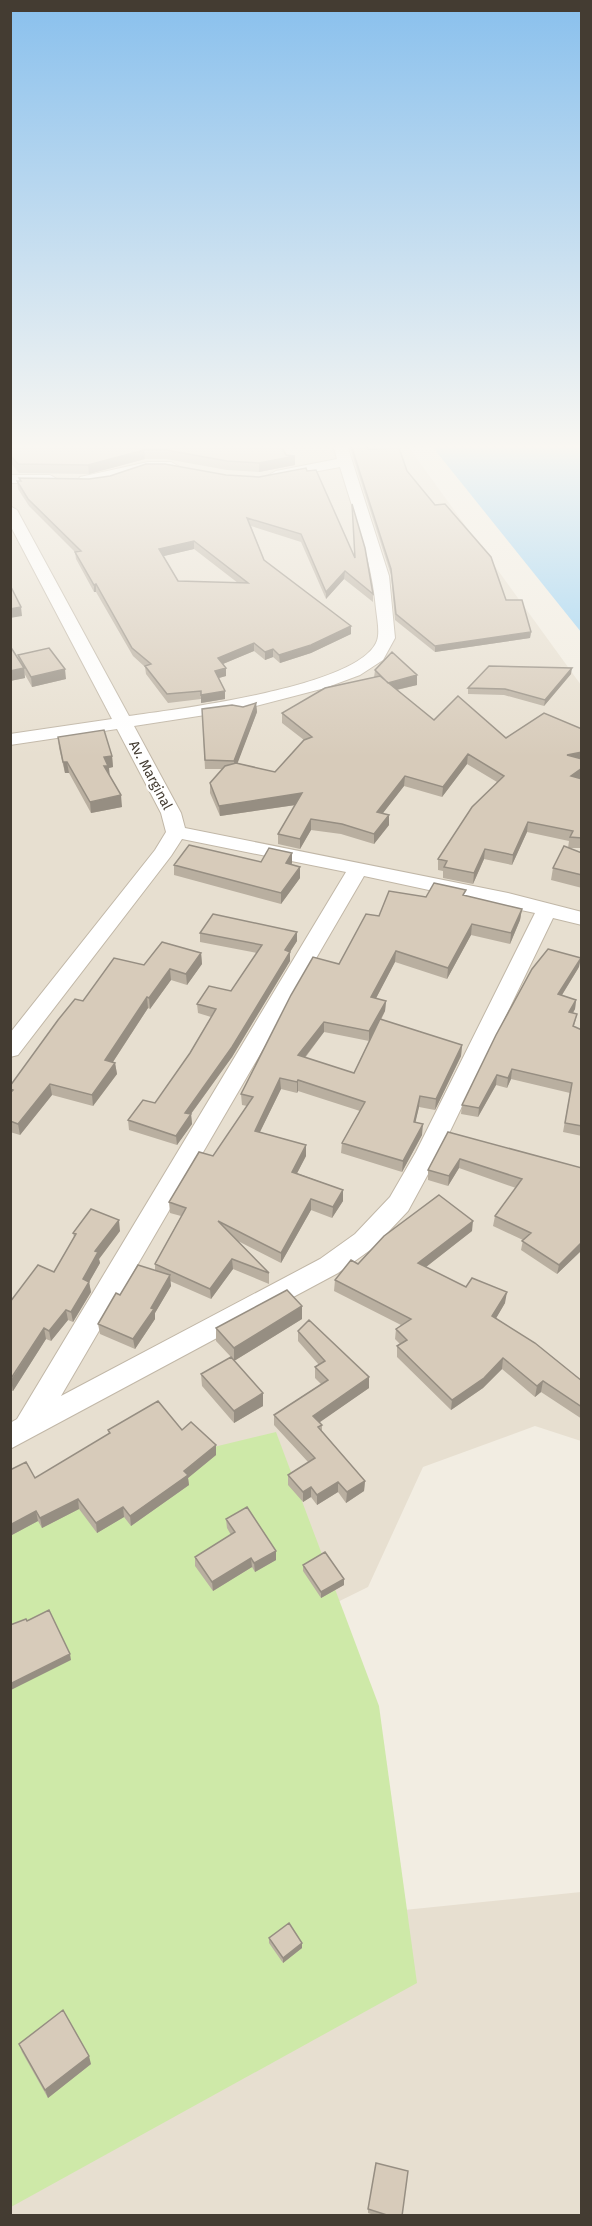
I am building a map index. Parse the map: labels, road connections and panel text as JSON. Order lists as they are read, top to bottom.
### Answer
{
  "streets": {
    "street": ["Av. Marginal"]
  }
}
